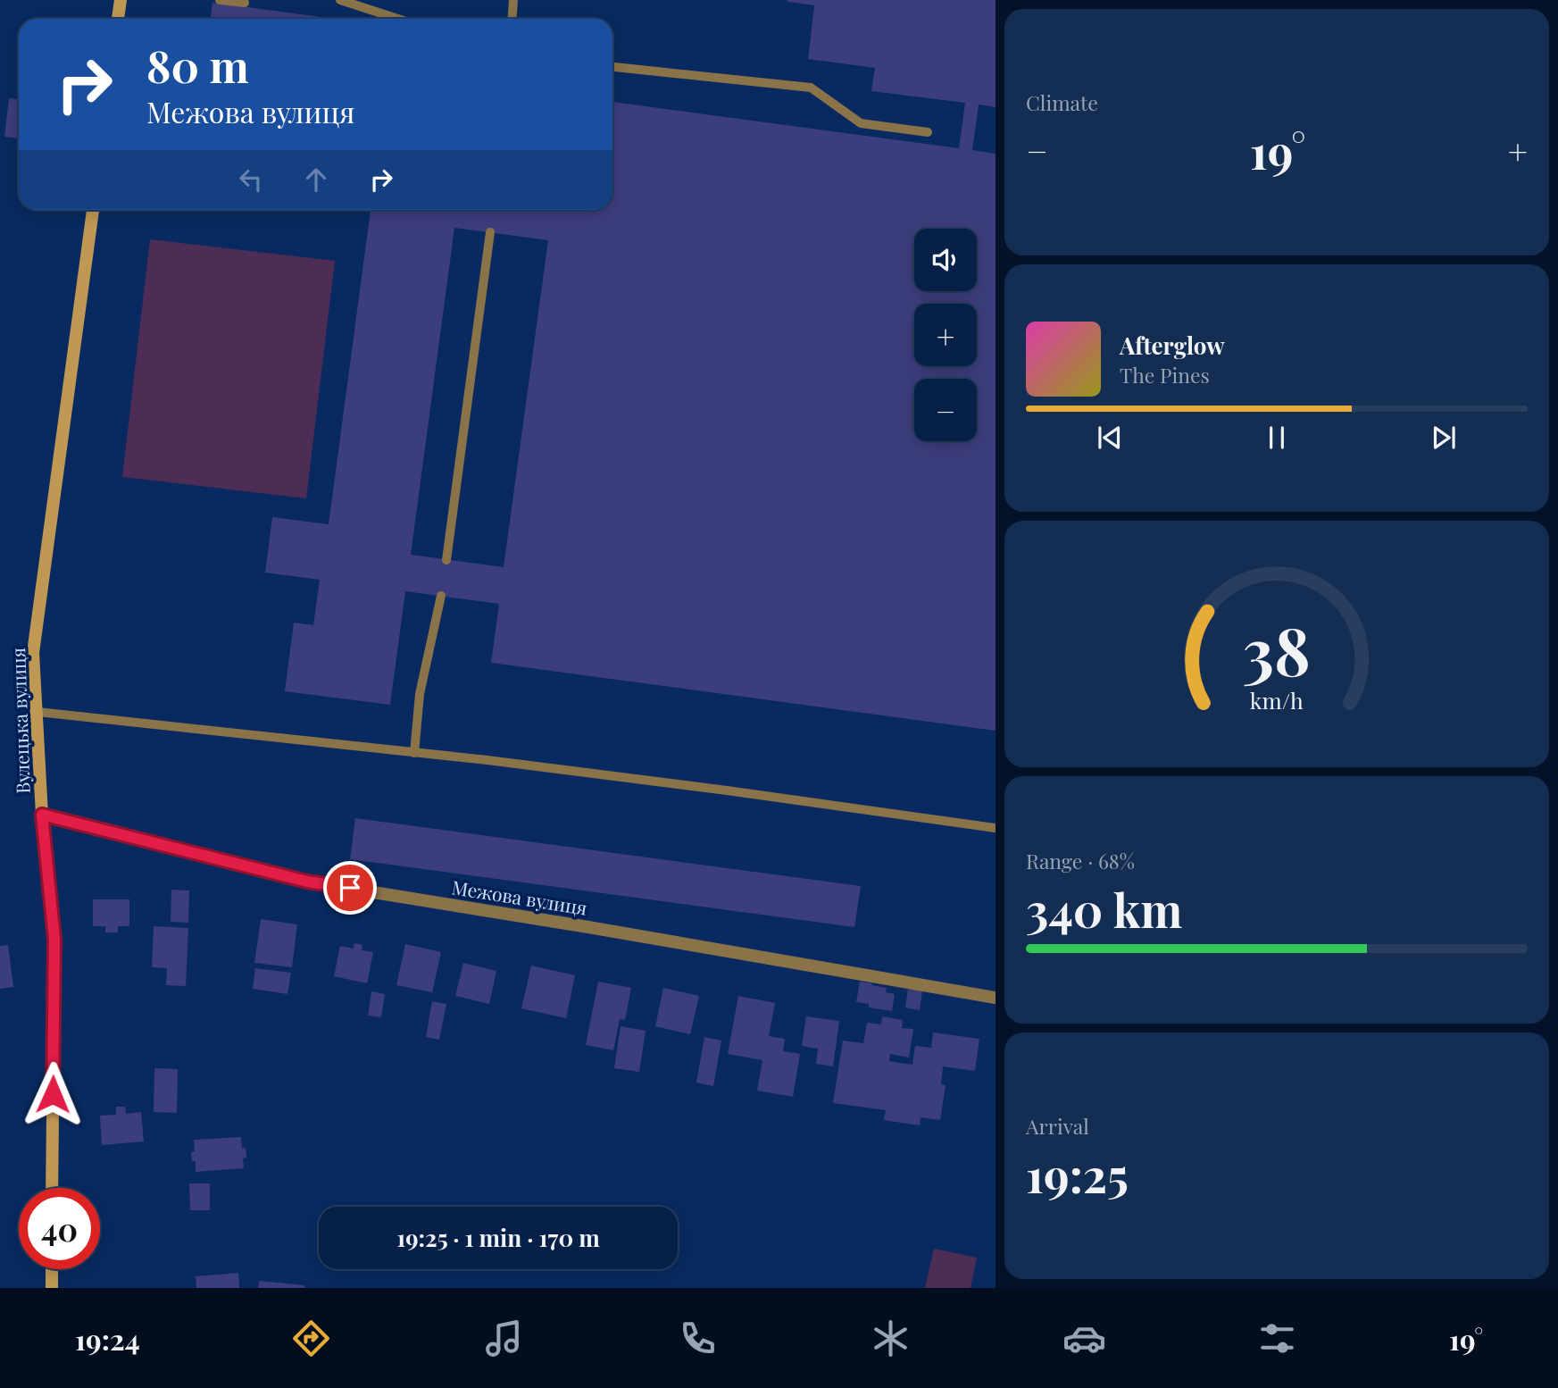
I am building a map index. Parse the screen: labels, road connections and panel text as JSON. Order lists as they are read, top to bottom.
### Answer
{
  "streets": {
    "street": ["Вулецька вулиця", "Межова вулиця"]
  },
  "crossings": [
    ["Вулецька вулиця", "Межова вулиця"]
  ],
  "page": {
    "tile": [
      "Climate",
      ["Range · 68%", "340 km"],
      ["Arrival", "19:25"]
    ],
    "turn": ["80 m", "Межова вулиця"],
    "heat": ["−", "19°", "+"],
    "map_buttons": ["+", "−"],
    "song": ["Afterglow", "The Pines"],
    "limit": "40",
    "trip": "19:25 · 1 min · 170 m",
    "tabs": ["19:24", "19°"],
    "gauge": ["38", "km/h"]
  }
}
